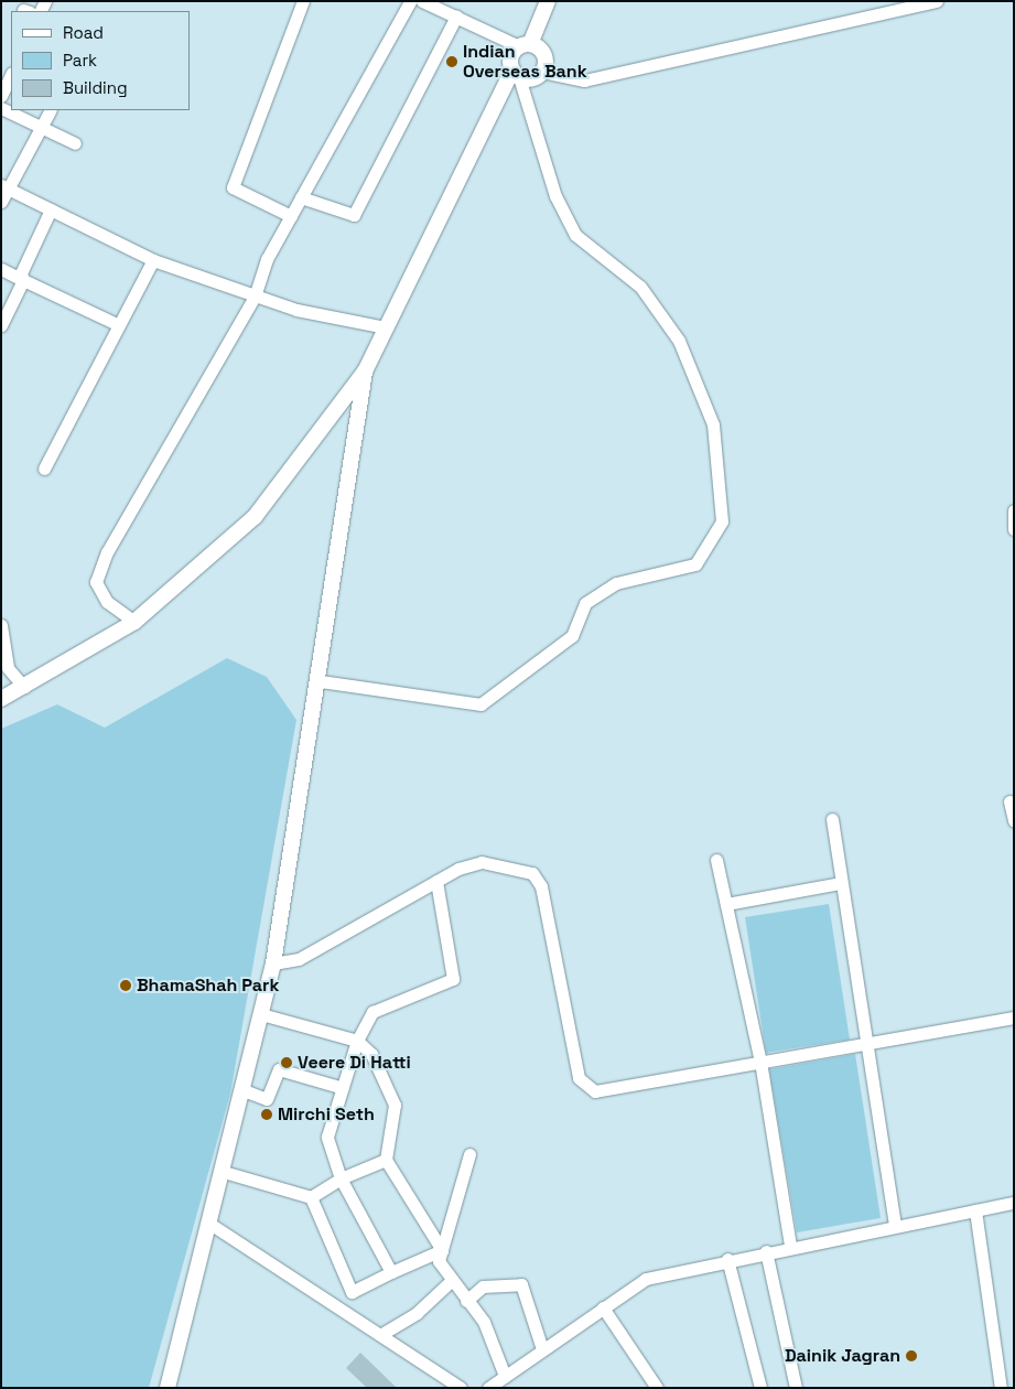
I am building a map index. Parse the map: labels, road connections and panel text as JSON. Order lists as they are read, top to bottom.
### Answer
{
  "places": [
    "Indian Overseas Bank",
    "BhamaShah Park",
    "Veere Di Hatti",
    "Mirchi Seth",
    "Dainik Jagran"
  ],
  "legend": ["Road", "Park", "Building"]
}
